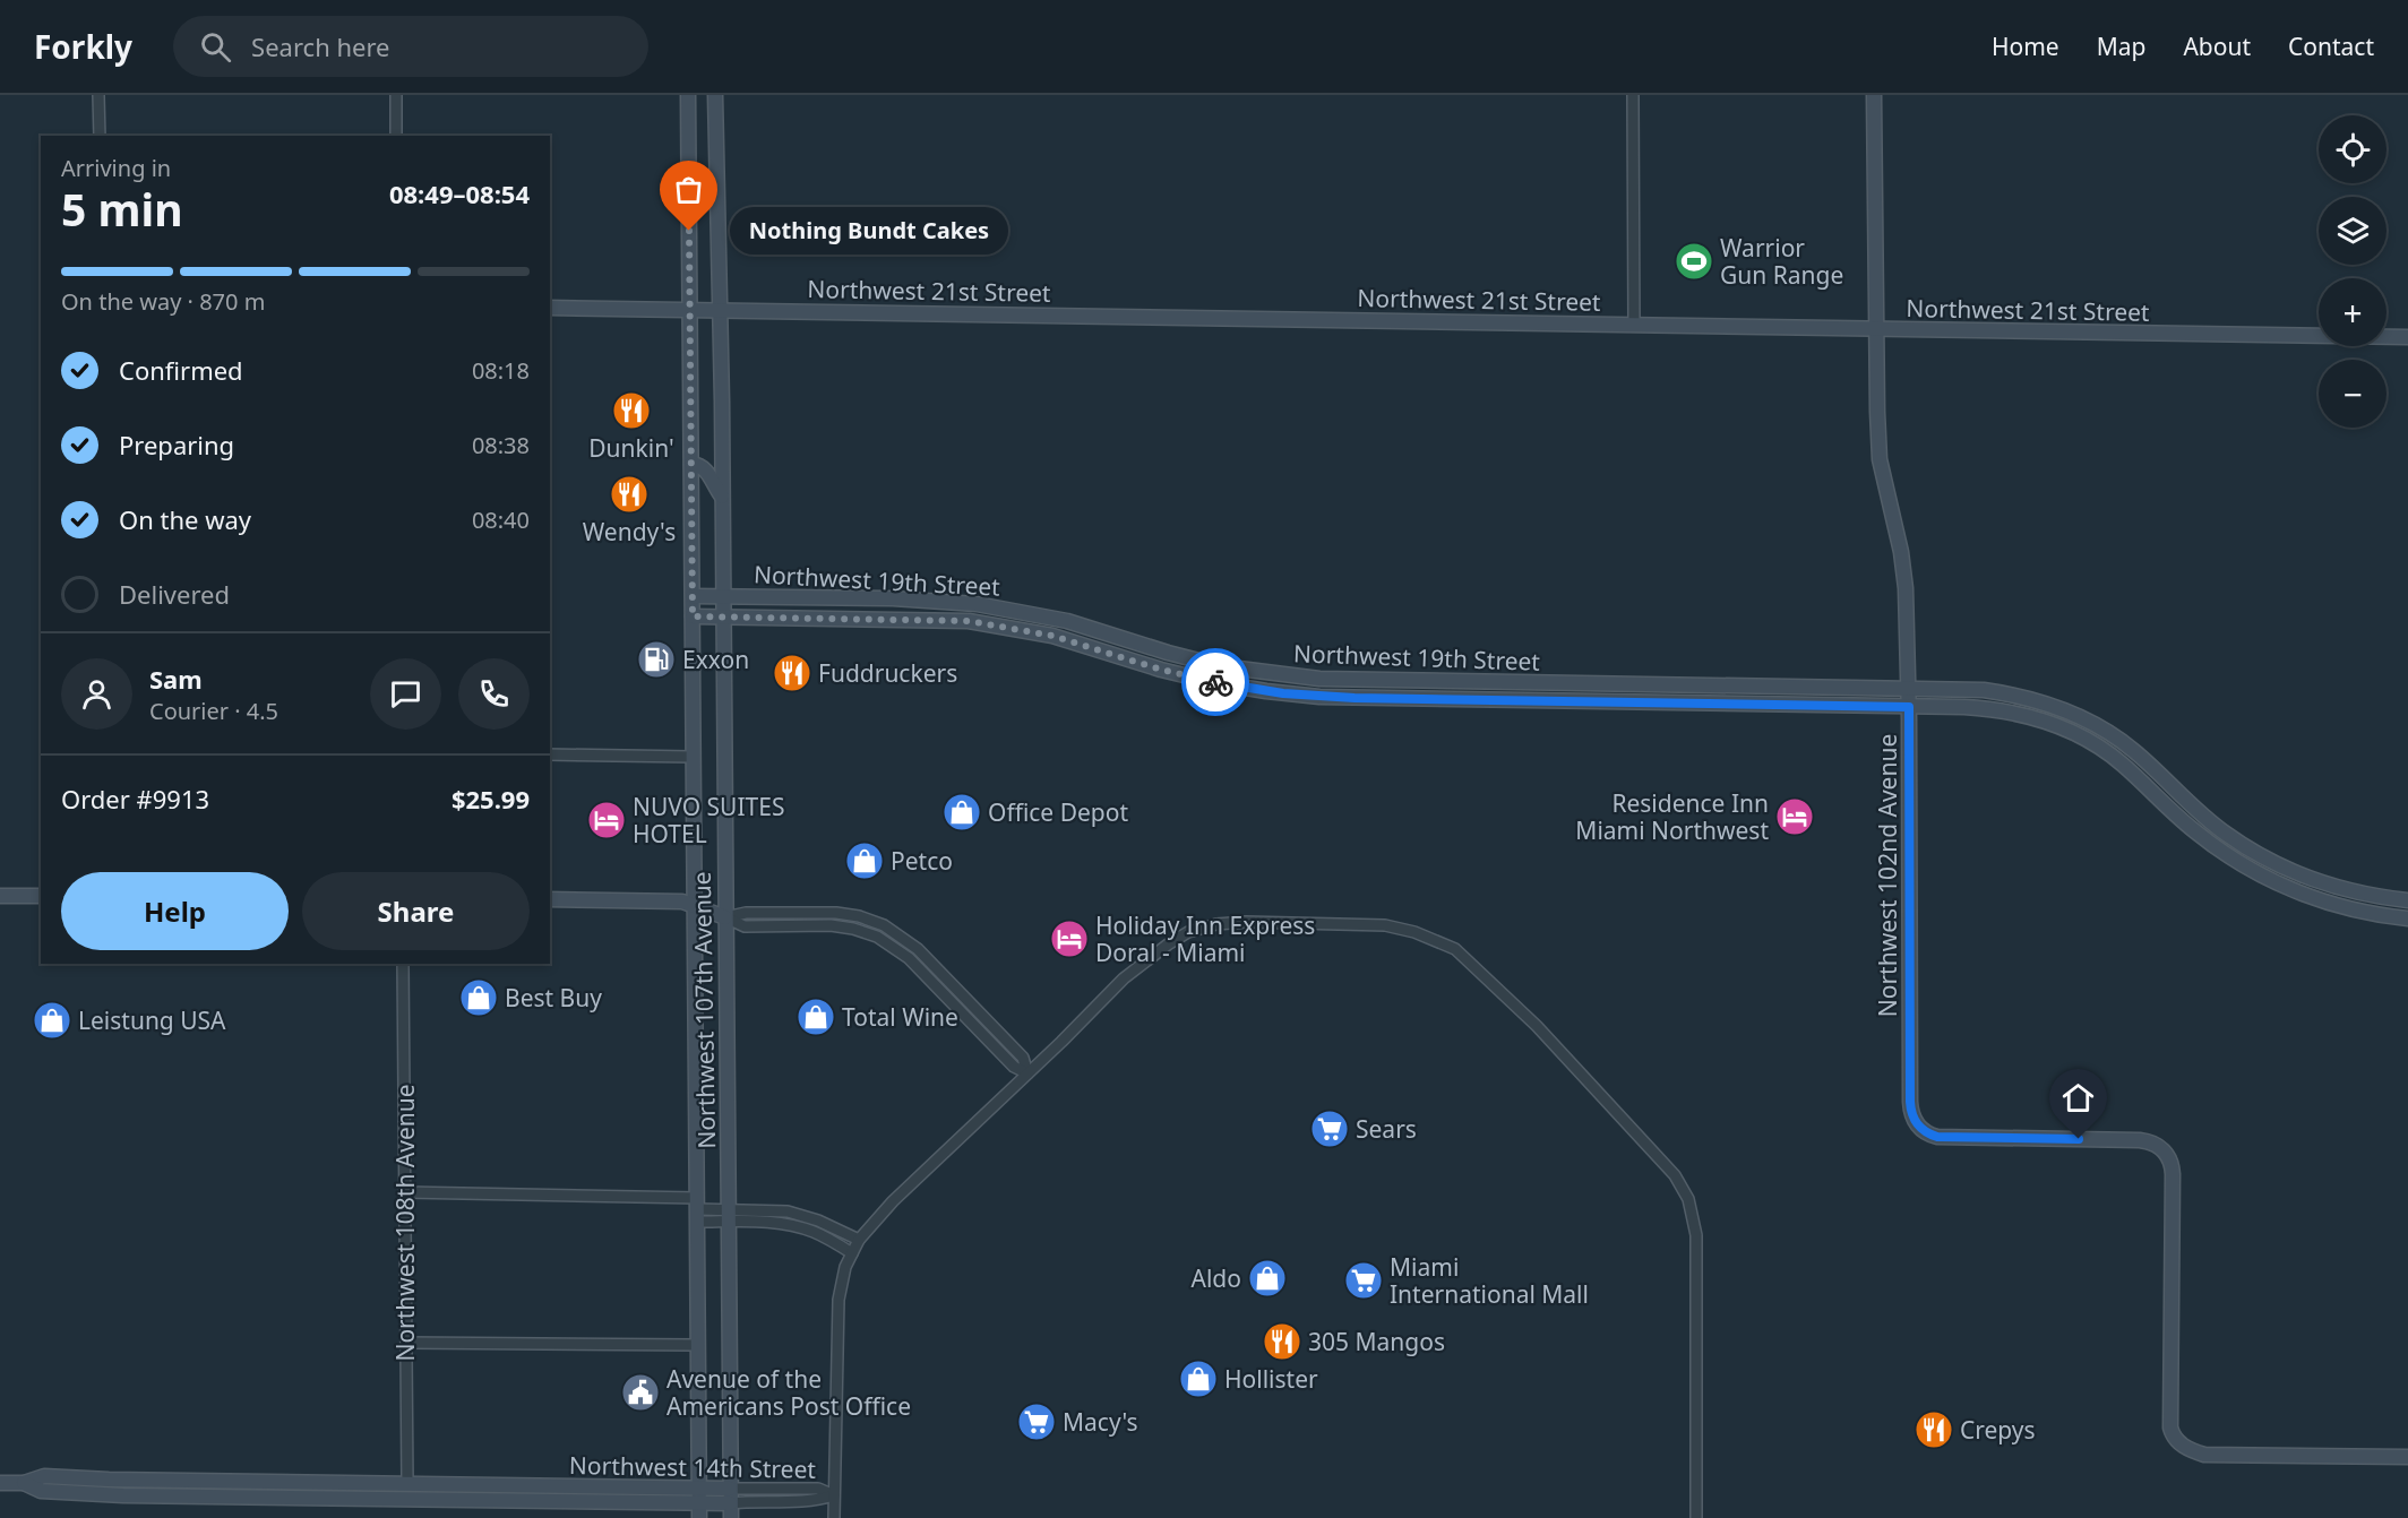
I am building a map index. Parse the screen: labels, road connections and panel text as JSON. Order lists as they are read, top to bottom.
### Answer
{
  "streets": {
    "street": [
      "Northwest 21st Street",
      "Northwest 19th Street",
      "Northwest 102nd Avenue",
      "Northwest 107th Avenue",
      "Northwest 108th Avenue",
      "Northwest 14th Street"
    ]
  },
  "crossings": [
    ["Northwest 21st Street", "Northwest 102nd Avenue"],
    ["Northwest 21st Street", "Northwest 107th Avenue"],
    ["Northwest 19th Street", "Northwest 102nd Avenue"],
    ["Northwest 19th Street", "Northwest 107th Avenue"],
    ["Northwest 107th Avenue", "Northwest 14th Street"],
    ["Northwest 108th Avenue", "Northwest 14th Street"]
  ],
  "places": {
    "other": ["Nothing Bundt Cakes"],
    "sports": ["Warrior Gun Range"],
    "restaurant": [
      "Dunkin'",
      "Wendy's",
      "Fuddruckers",
      "305 Mangos",
      "Crepys"
    ],
    "fuel station": ["Exxon"],
    "shop": [
      "Office Depot",
      "Petco",
      "Best Buy",
      "Total Wine",
      "Leistung USA",
      "Aldo",
      "Hollister"
    ],
    "hotel": ["Residence Inn Miami Northwest", "NUVO SUITES HOTEL", "Holiday Inn Express Doral - Miami"],
    "supermarket": ["Sears", "Miami International Mall", "Macy's"],
    "public building": ["Avenue of the Americans Post Office"]
  },
  "page": {
    "header": "Forkly",
    "search": "Search here",
    "nav": [
      "Home",
      "Map",
      "About",
      "Contact"
    ],
    "map_buttons": ["+", "−"],
    "heading": ["5 min", "Arriving in", "08:49–08:54"],
    "panel": [
      "Sam",
      "Courier · 4.5",
      "Order #9913",
      "$25.99"
    ],
    "bubble": "Nothing Bundt Cakes",
    "bar": "On the way · 870 m",
    "list": [
      ["Confirmed", "08:18"],
      ["Preparing", "08:38"],
      ["On the way", "08:40"],
      "Delivered"
    ],
    "buttons": ["Help", "Share"]
  }
}
